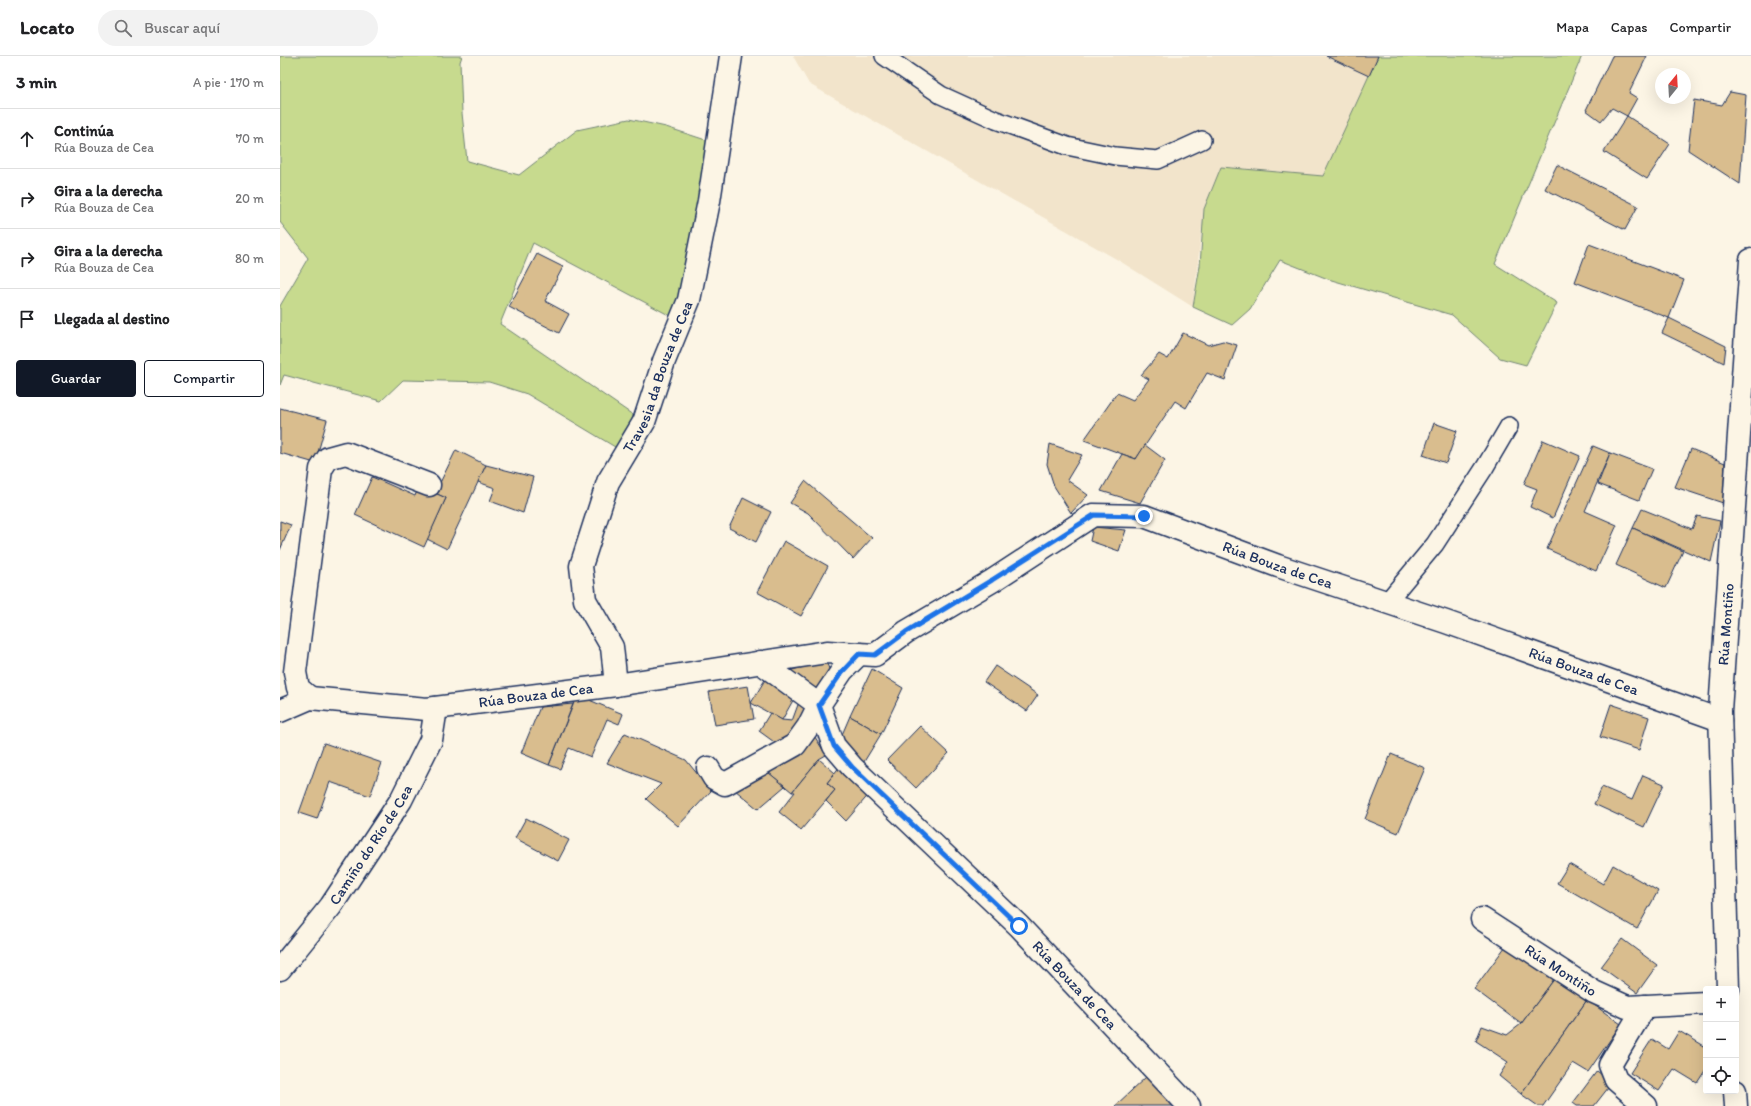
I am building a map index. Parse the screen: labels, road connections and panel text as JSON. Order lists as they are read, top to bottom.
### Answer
{
  "streets": {
    "street": [
      "Travesia da Bouza de Cea",
      "Rúa Bouza de Cea",
      "Rúa Montiño",
      "Camiño do Río de Cea"
    ]
  },
  "crossings": [
    ["Travesia da Bouza de Cea", "Rúa Bouza de Cea"],
    ["Rúa Bouza de Cea", "Rúa Montiño"],
    ["Rúa Bouza de Cea", "Camiño do Río de Cea"]
  ],
  "north": "top",
  "page": {
    "header": "Locato",
    "search": "Buscar aquí",
    "nav": ["Mapa", "Capas", "Compartir"],
    "heading": ["3 min", "A pie · 170 m"],
    "list": [
      ["Continúa", "Rúa Bouza de Cea", "70 m"],
      ["Gira a la derecha", "Rúa Bouza de Cea", "20 m"],
      ["Gira a la derecha", "Rúa Bouza de Cea", "80 m"],
      "Llegada al destino"
    ],
    "buttons": ["Guardar", "Compartir"],
    "map_buttons": ["+", "−"]
  }
}
